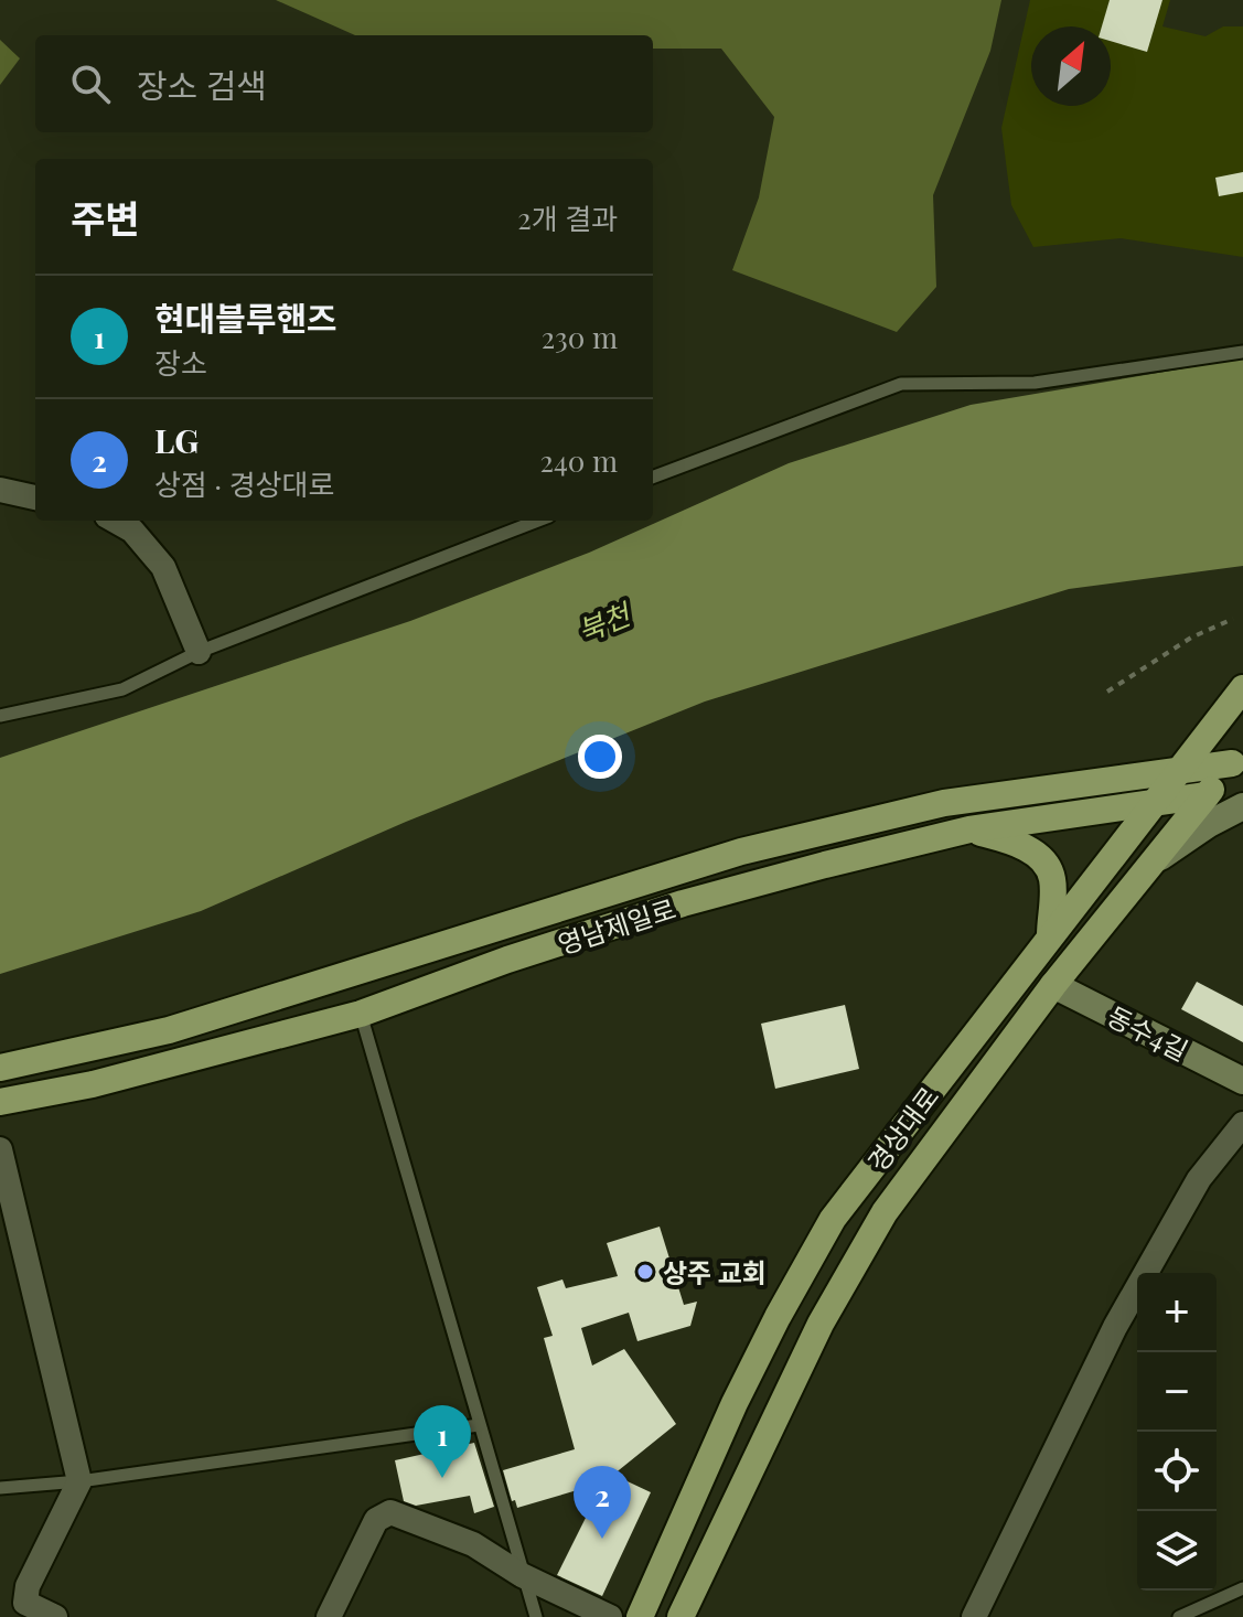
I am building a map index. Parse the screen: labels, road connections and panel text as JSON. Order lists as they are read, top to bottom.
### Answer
{
  "streets": {
    "main road": ["영남제일로", "경상대로"],
    "street": ["동수4길"]
  },
  "crossings": [
    ["영남제일로", "경상대로"],
    ["동수4길", "경상대로"]
  ],
  "water": ["북천"],
  "places": ["상주 교회"],
  "north": "top right",
  "page": {
    "search": "장소 검색",
    "heading": ["주변", "2개 결과"],
    "list": [
      {
        "mark": "1",
        "name": "현대블루핸즈",
        "note": "장소",
        "value": "230 m"
      },
      {
        "mark": "2",
        "name": "LG",
        "note": "상점 · 경상대로",
        "value": "240 m"
      }
    ],
    "map_buttons": ["+", "−"],
    "pins": ["1", "2"]
  }
}
